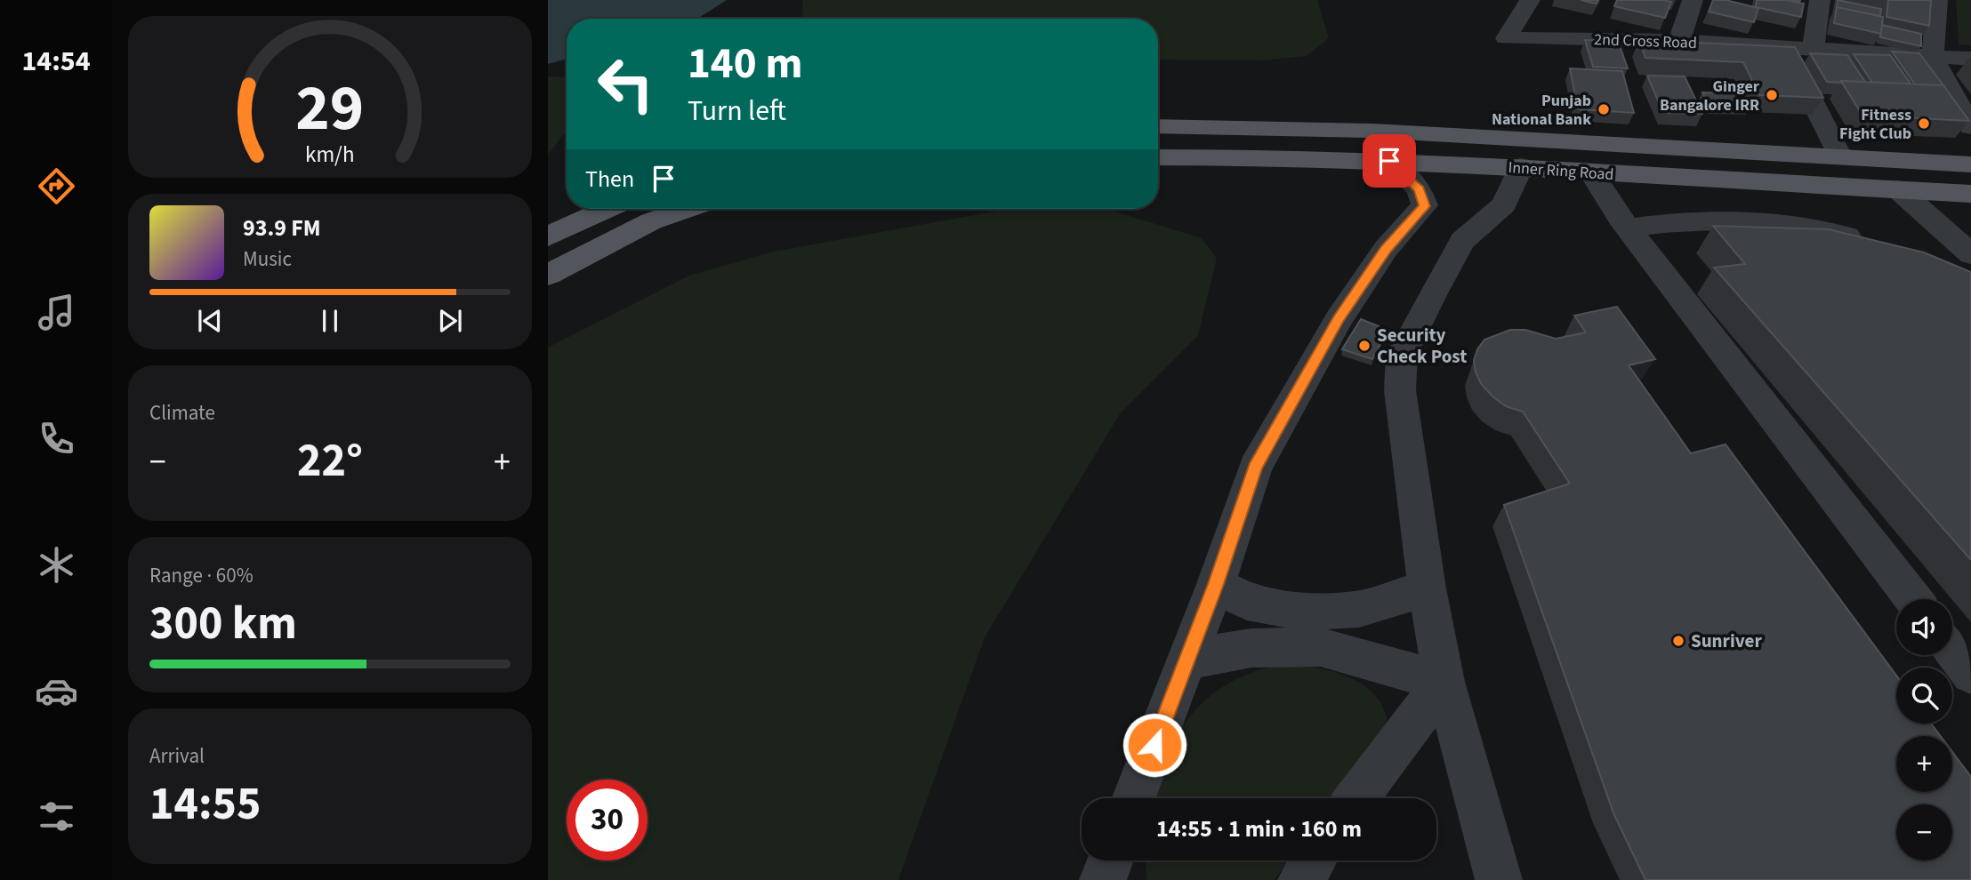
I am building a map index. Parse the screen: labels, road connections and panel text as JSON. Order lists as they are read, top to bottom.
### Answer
{
  "streets": {
    "main road": ["Inner Ring Road"],
    "street": ["2nd Cross Road"]
  },
  "places": [
    "Ginger Bangalore IRR",
    "Punjab National Bank",
    "Fitness Fight Club",
    "Security Check Post",
    "Sunriver"
  ],
  "page": {
    "tabs": "14:54",
    "turn": ["140 m", "Turn left"],
    "then": "Then",
    "song": ["93.9 FM", "Music"],
    "tile": [
      "Climate",
      ["Range · 60%", "300 km"],
      ["Arrival", "14:55"]
    ],
    "heat": ["−", "22°", "+"],
    "map_buttons": ["+", "−"],
    "limit": "30",
    "trip": "14:55 · 1 min · 160 m",
    "gauge": ["29", "km/h"]
  }
}
